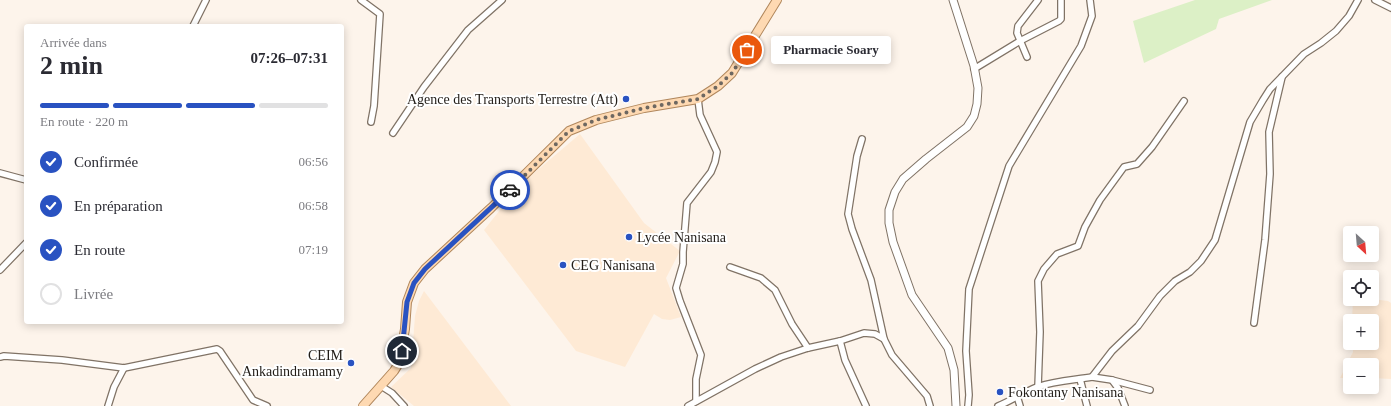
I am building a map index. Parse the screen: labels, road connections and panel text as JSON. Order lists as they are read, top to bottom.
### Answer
{
  "places": [
    "Pharmacie Soary",
    "Agence des Transports Terrestre (Att)",
    "Lycée Nanisana",
    "CEG Nanisana",
    "CEIM Ankadindramamy",
    "Fokontany Nanisana"
  ],
  "north": "bottom right",
  "page": {
    "heading": ["2 min", "Arrivée dans", "07:26–07:31"],
    "bubble": "Pharmacie Soary",
    "bar": "En route · 220 m",
    "list": [
      ["Confirmée", "06:56"],
      ["En préparation", "06:58"],
      ["En route", "07:19"],
      "Livrée"
    ],
    "map_buttons": ["+", "−"]
  }
}
